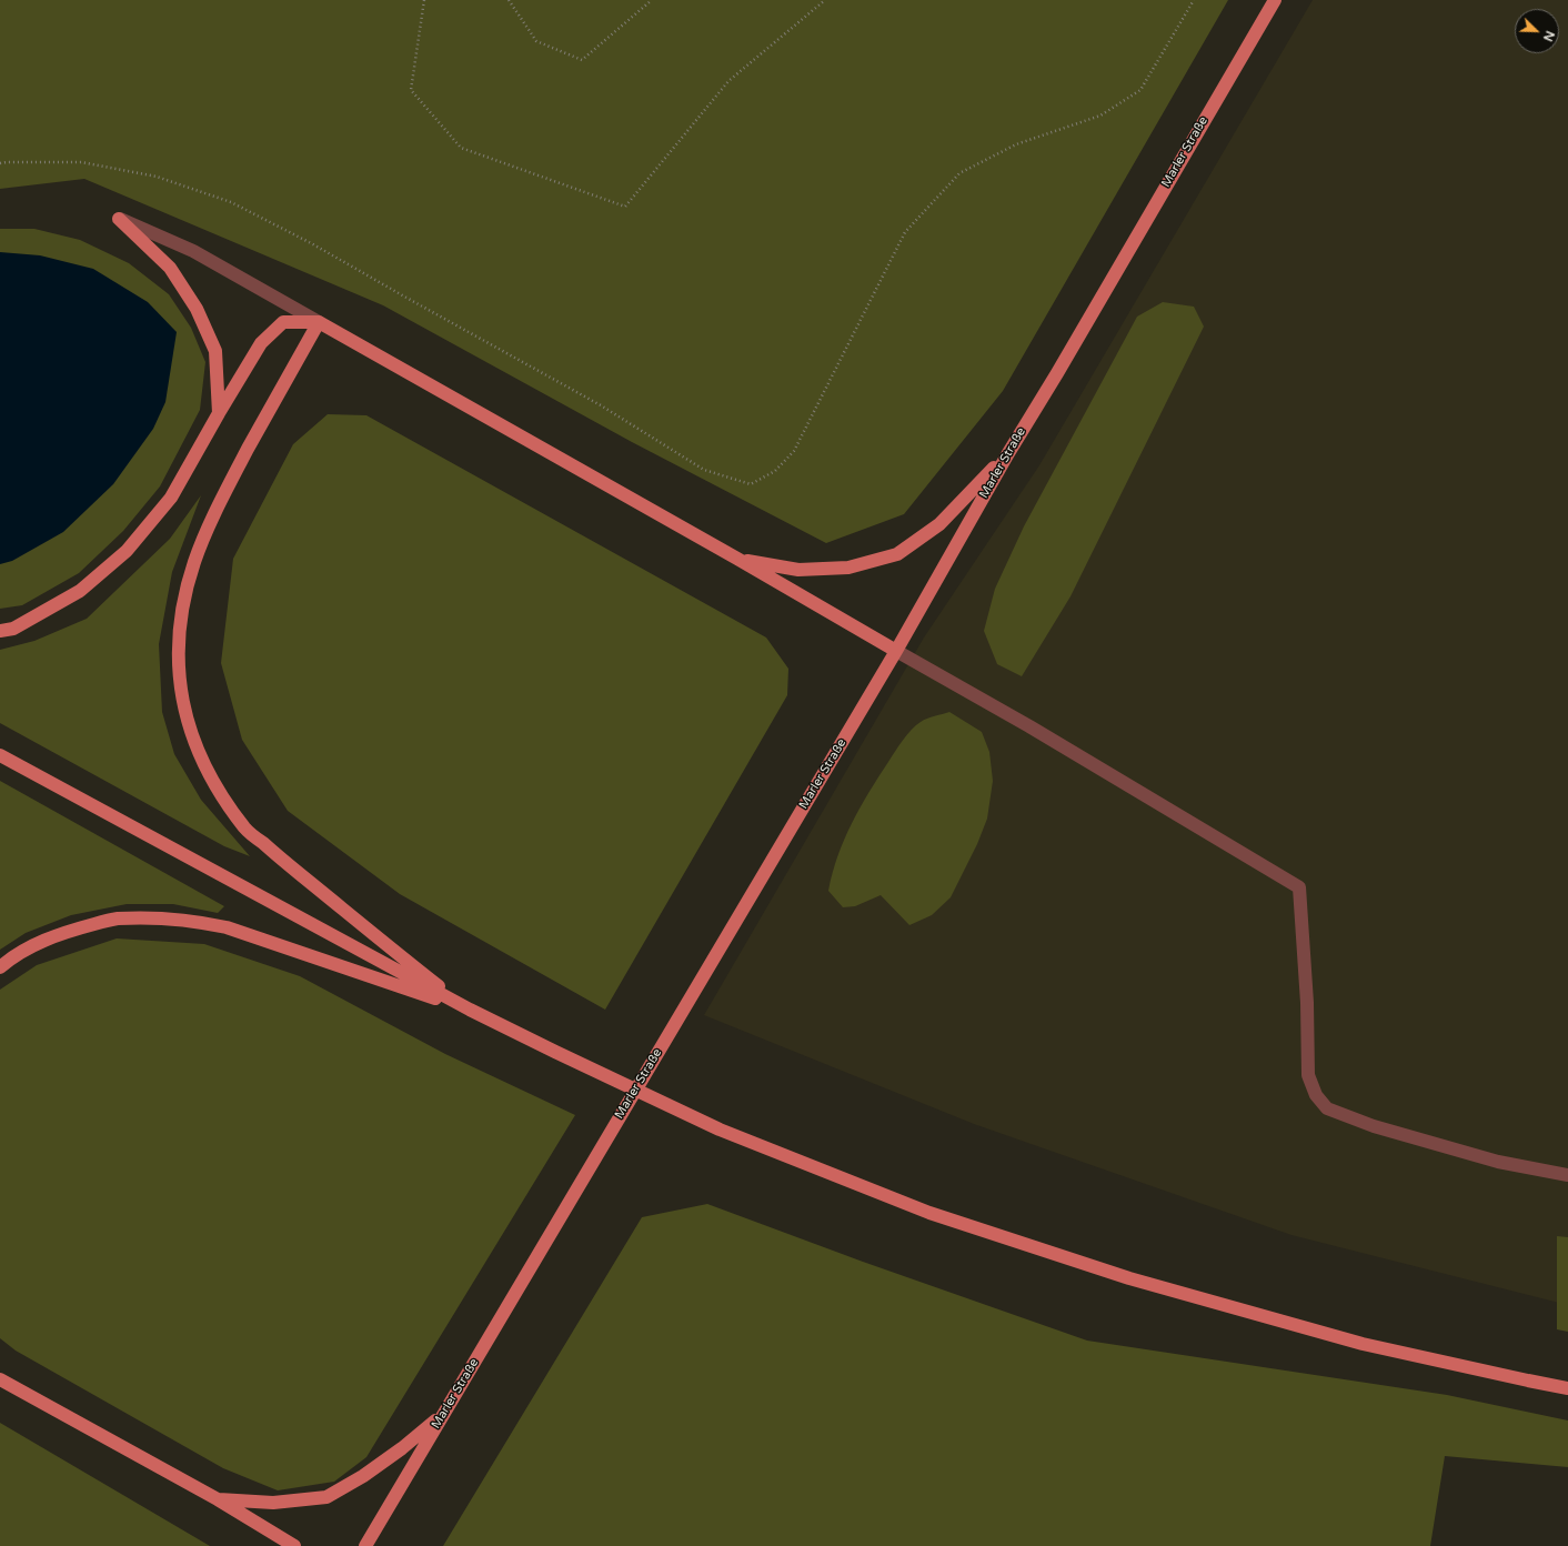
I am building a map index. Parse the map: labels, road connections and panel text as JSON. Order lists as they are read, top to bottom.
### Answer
{
  "streets": {
    "main road": ["Marler Straße"]
  },
  "north": "bottom right"
}
